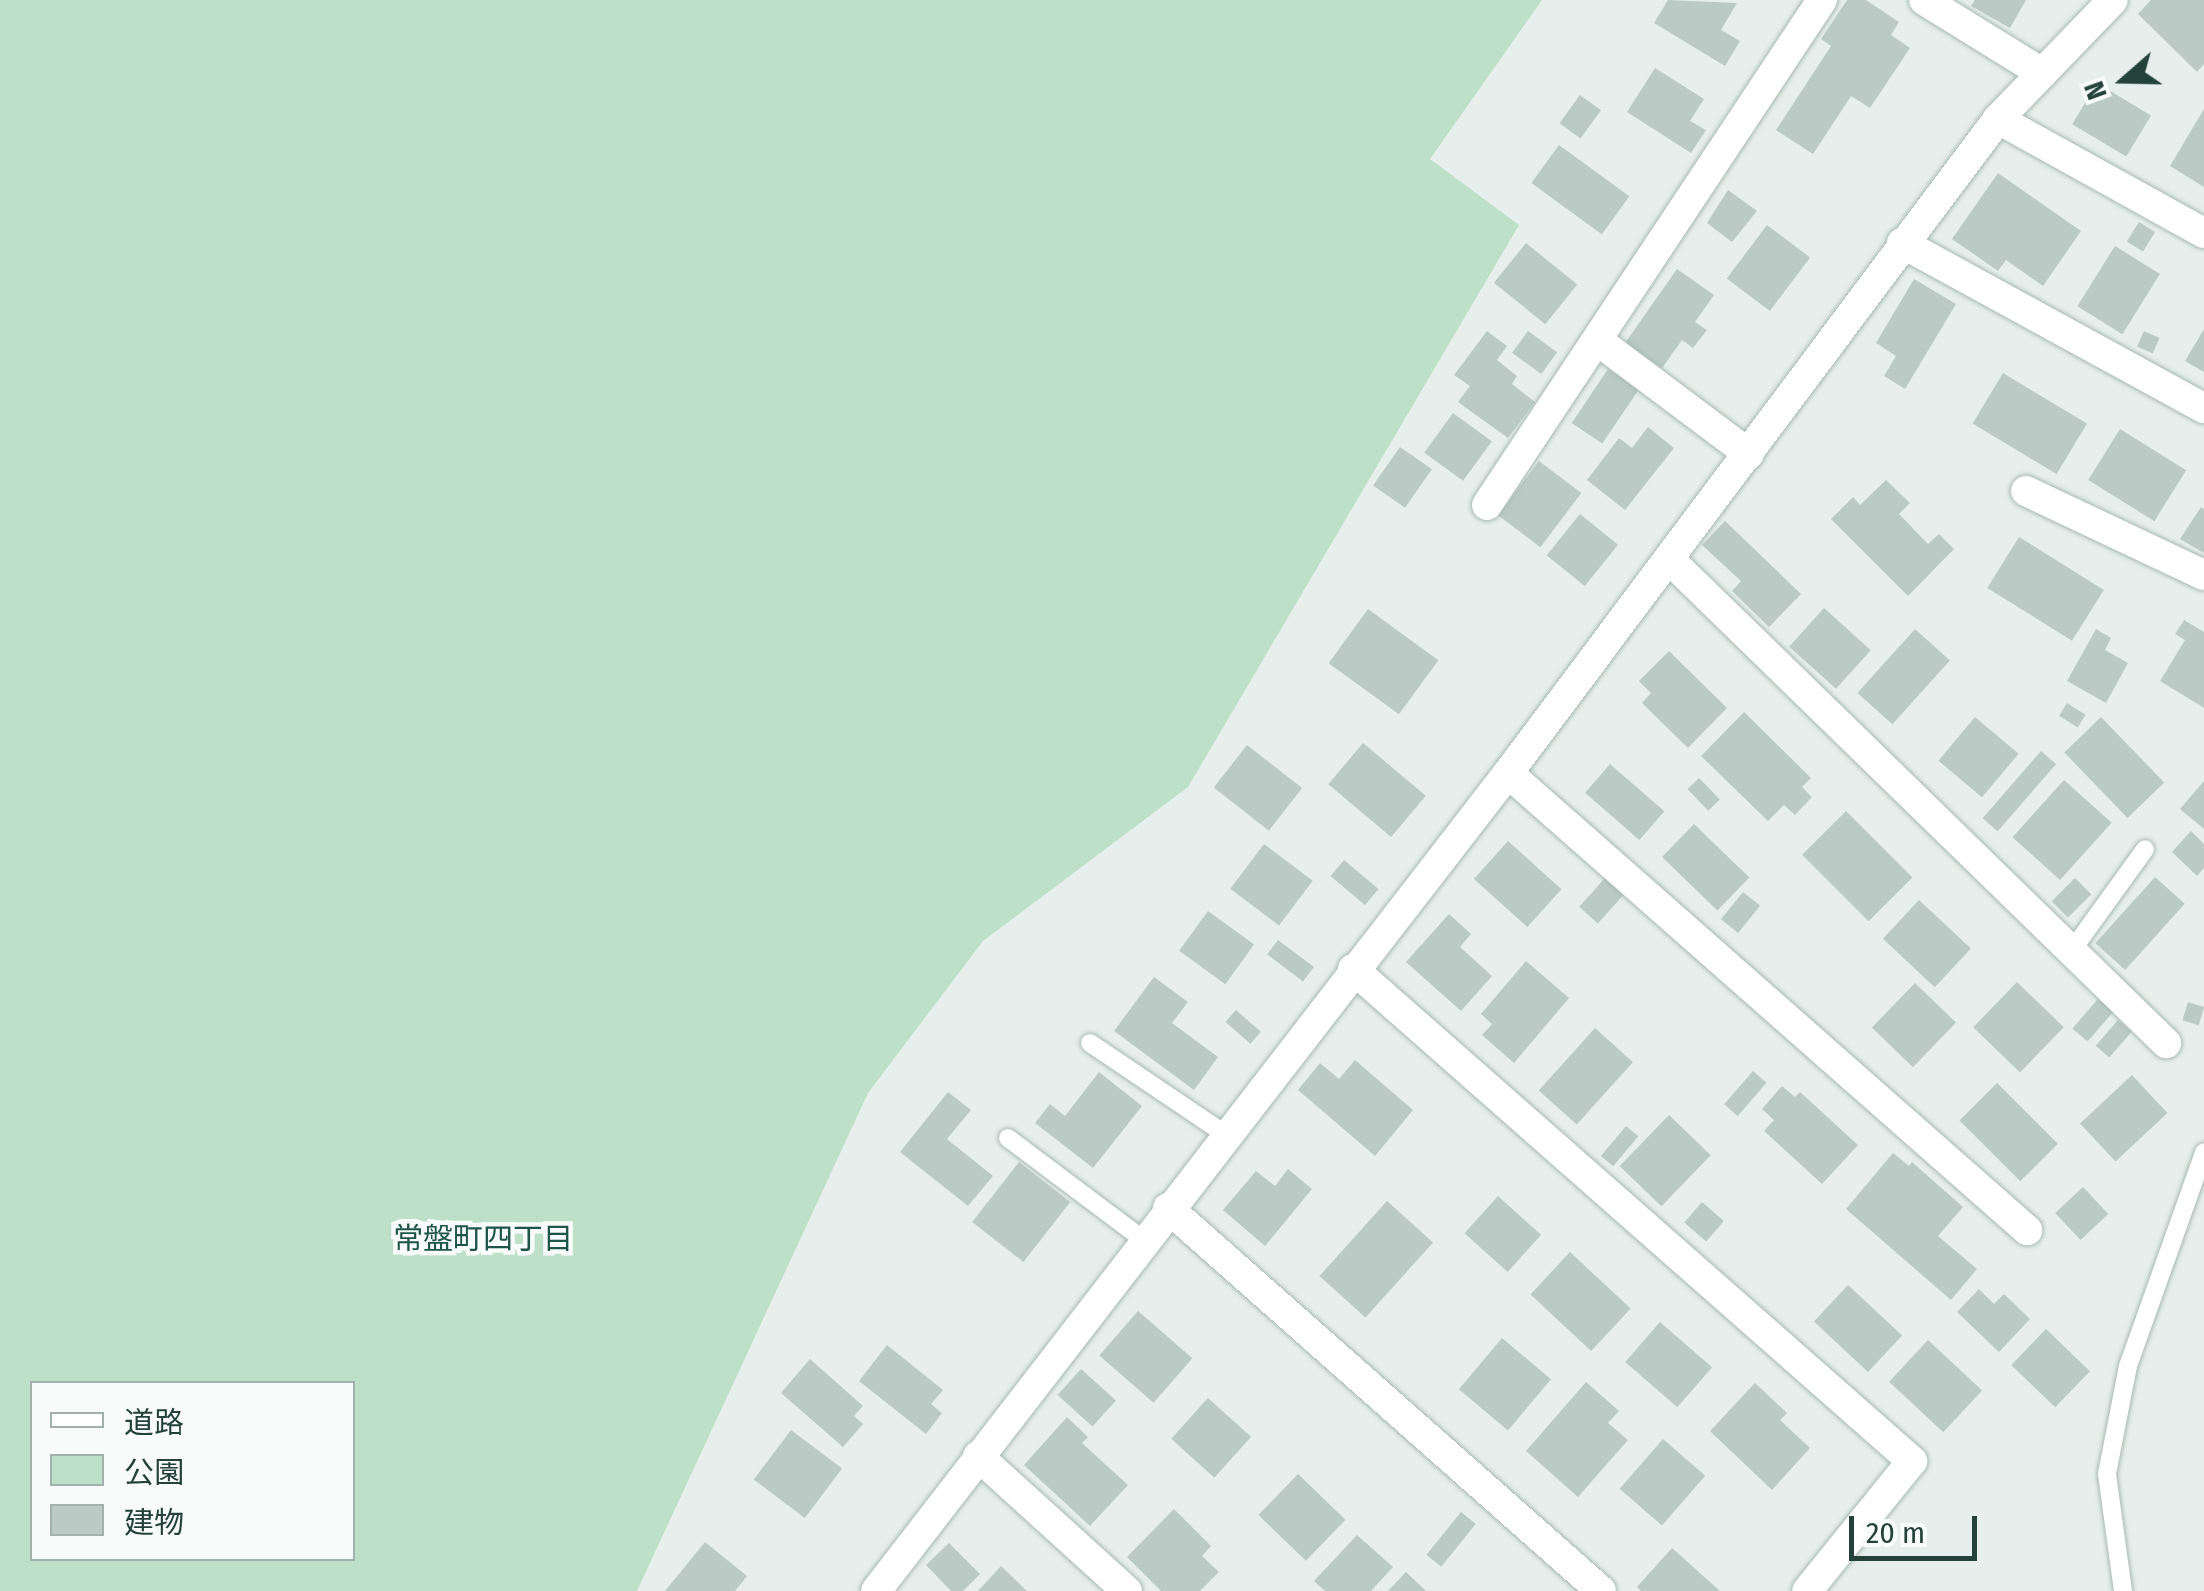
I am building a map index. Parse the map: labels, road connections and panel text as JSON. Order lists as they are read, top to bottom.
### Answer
{
  "districts": ["常盤町四丁目"],
  "legend": ["道路", "公園", "建物"],
  "scale_bar": "20 m",
  "north": "left"
}
